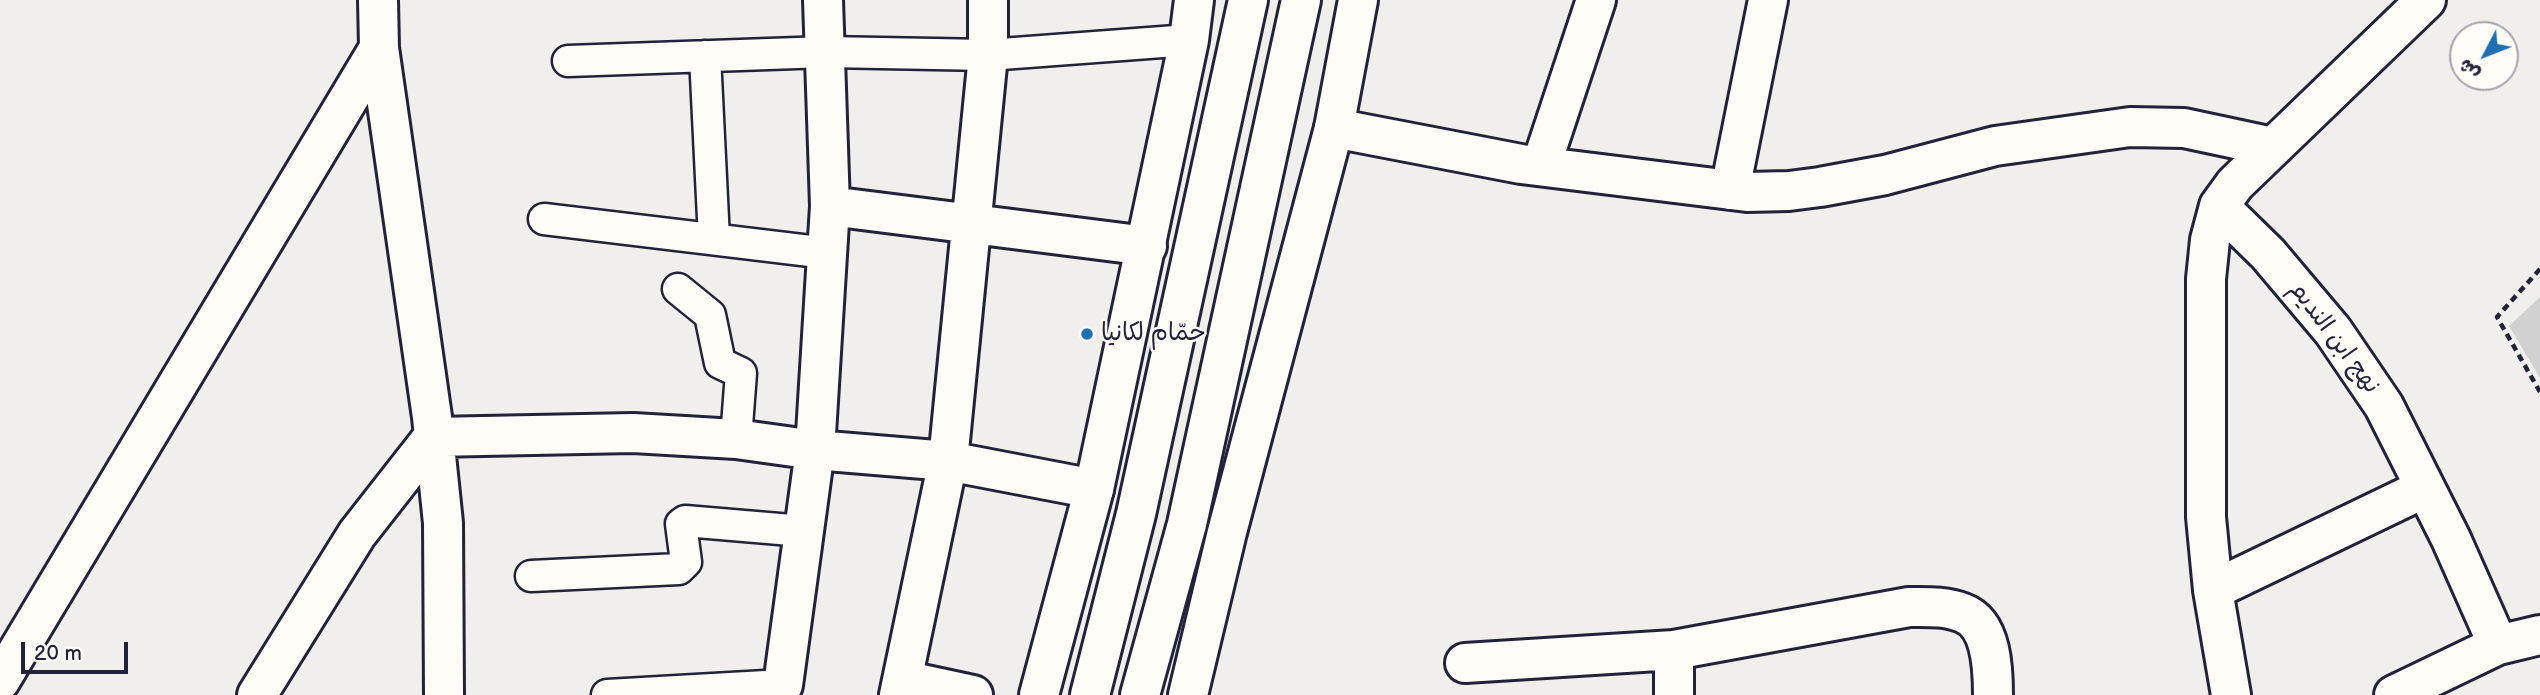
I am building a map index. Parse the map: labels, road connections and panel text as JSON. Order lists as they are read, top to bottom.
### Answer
{
  "streets": {
    "street": ["نهج ابن النديم"]
  },
  "places": ["حمّام لكانيا"],
  "scale_bar": "20 m",
  "north": "bottom left"
}
